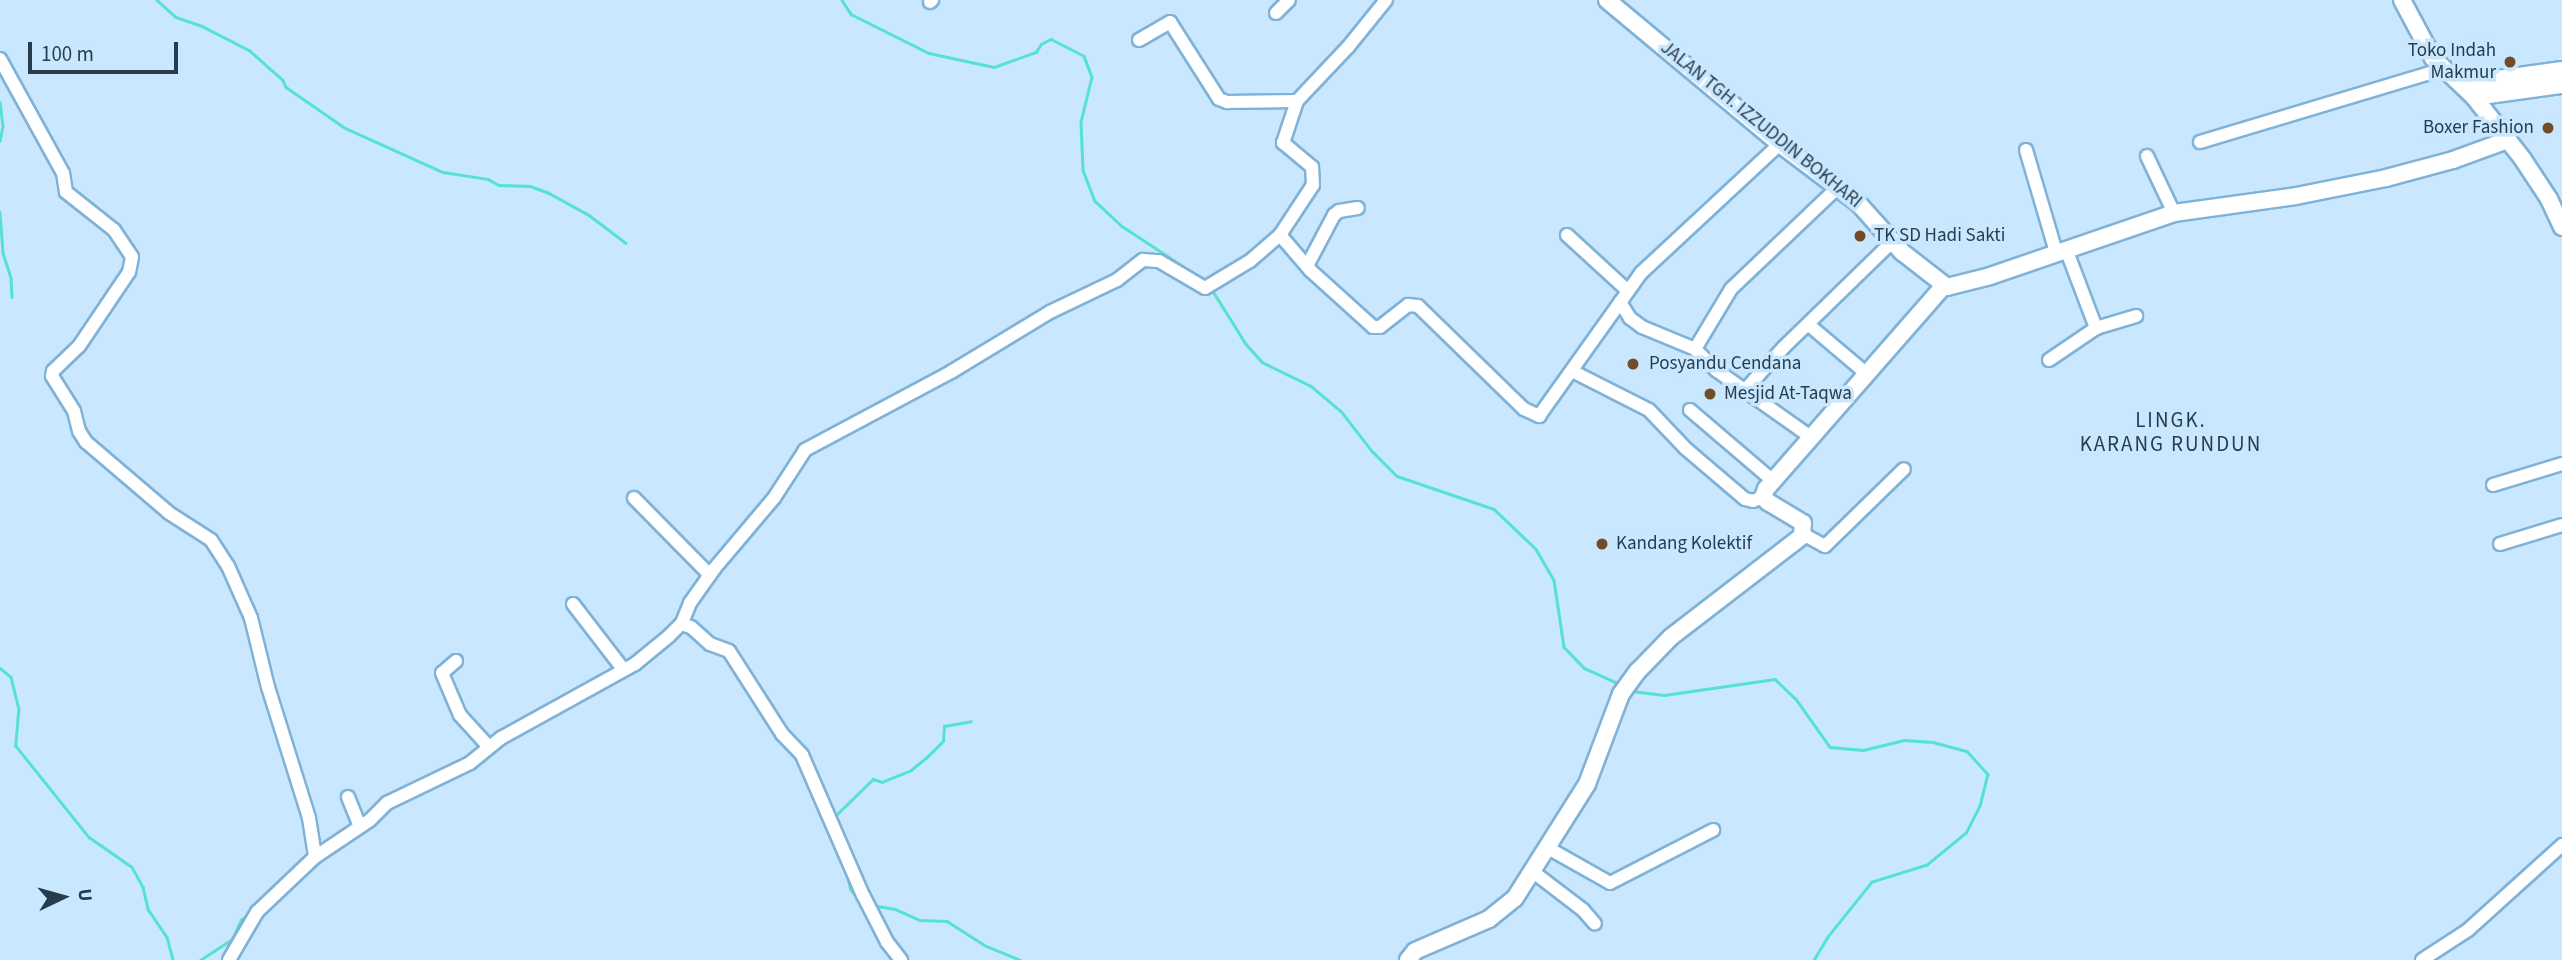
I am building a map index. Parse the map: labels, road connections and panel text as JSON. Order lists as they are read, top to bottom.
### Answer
{
  "streets": {
    "street": ["JALAN TGH. IZZUDDIN BOKHARI"]
  },
  "districts": ["LINGK. KARANG RUNDUN"],
  "places": [
    "Toko Indah Makmur",
    "Boxer Fashion",
    "TK SD Hadi Sakti",
    "Posyandu Cendana",
    "Mesjid At-Taqwa",
    "Kandang Kolektif"
  ],
  "scale_bar": "100 m",
  "north": "right"
}
